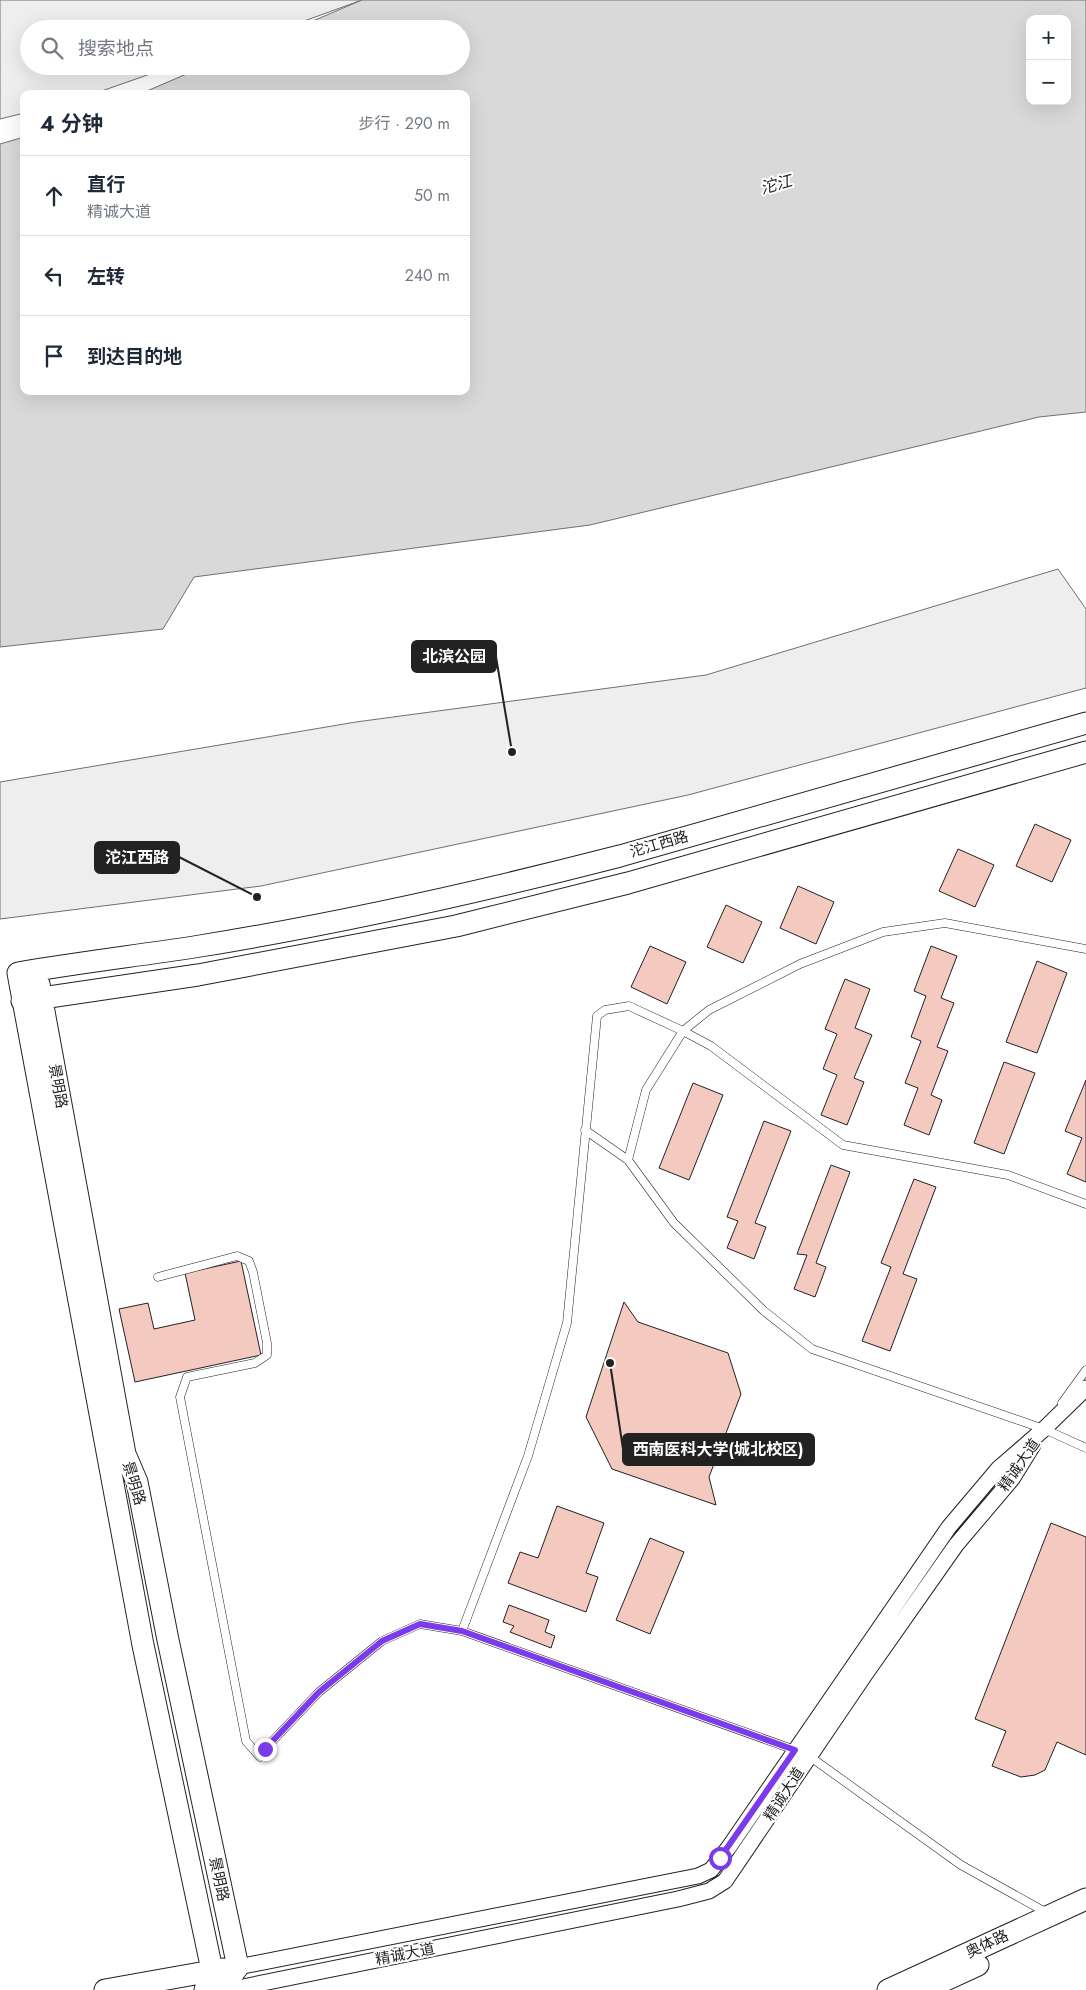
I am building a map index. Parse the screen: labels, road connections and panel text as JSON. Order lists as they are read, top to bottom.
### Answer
{
  "streets": {
    "street": [
      "沱江西路",
      "景明路",
      "精诚大道",
      "奥体路"
    ]
  },
  "crossings": [
    ["沱江西路", "景明路"],
    ["景明路", "精诚大道"]
  ],
  "water": ["沱江"],
  "places": ["北滨公园", "沱江西路", "西南医科大学(城北校区)"],
  "page": {
    "map_buttons": ["+", "−"],
    "search": "搜索地点",
    "heading": ["4 分钟", "步行 · 290 m"],
    "list": [
      ["直行", "精诚大道", "50 m"],
      ["左转", "240 m"],
      "到达目的地"
    ]
  }
}
